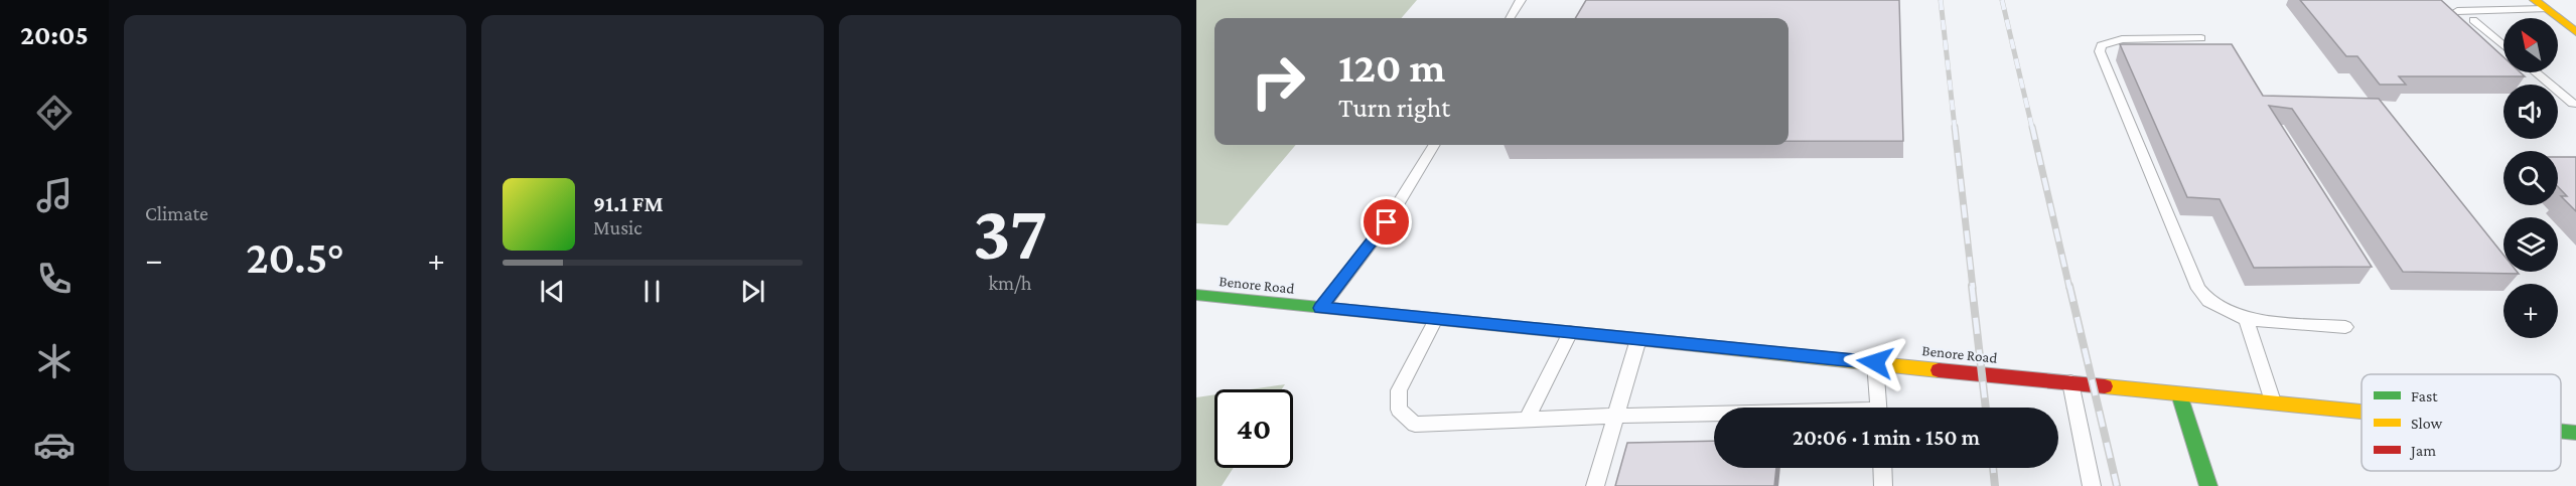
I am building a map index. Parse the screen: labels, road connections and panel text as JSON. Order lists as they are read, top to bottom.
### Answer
{
  "streets": {
    "street": ["Benore Road"]
  },
  "legend": ["Fast", "Slow", "Jam"],
  "north": "top left",
  "page": {
    "tabs": "20:05",
    "tile": [
      "Climate",
      ["37", "km/h"]
    ],
    "map_buttons": "+",
    "turn": ["120 m", "Turn right"],
    "song": ["91.1 FM", "Music"],
    "heat": ["−", "20.5°", "+"],
    "limit": "40",
    "trip": "20:06 · 1 min · 150 m"
  }
}
